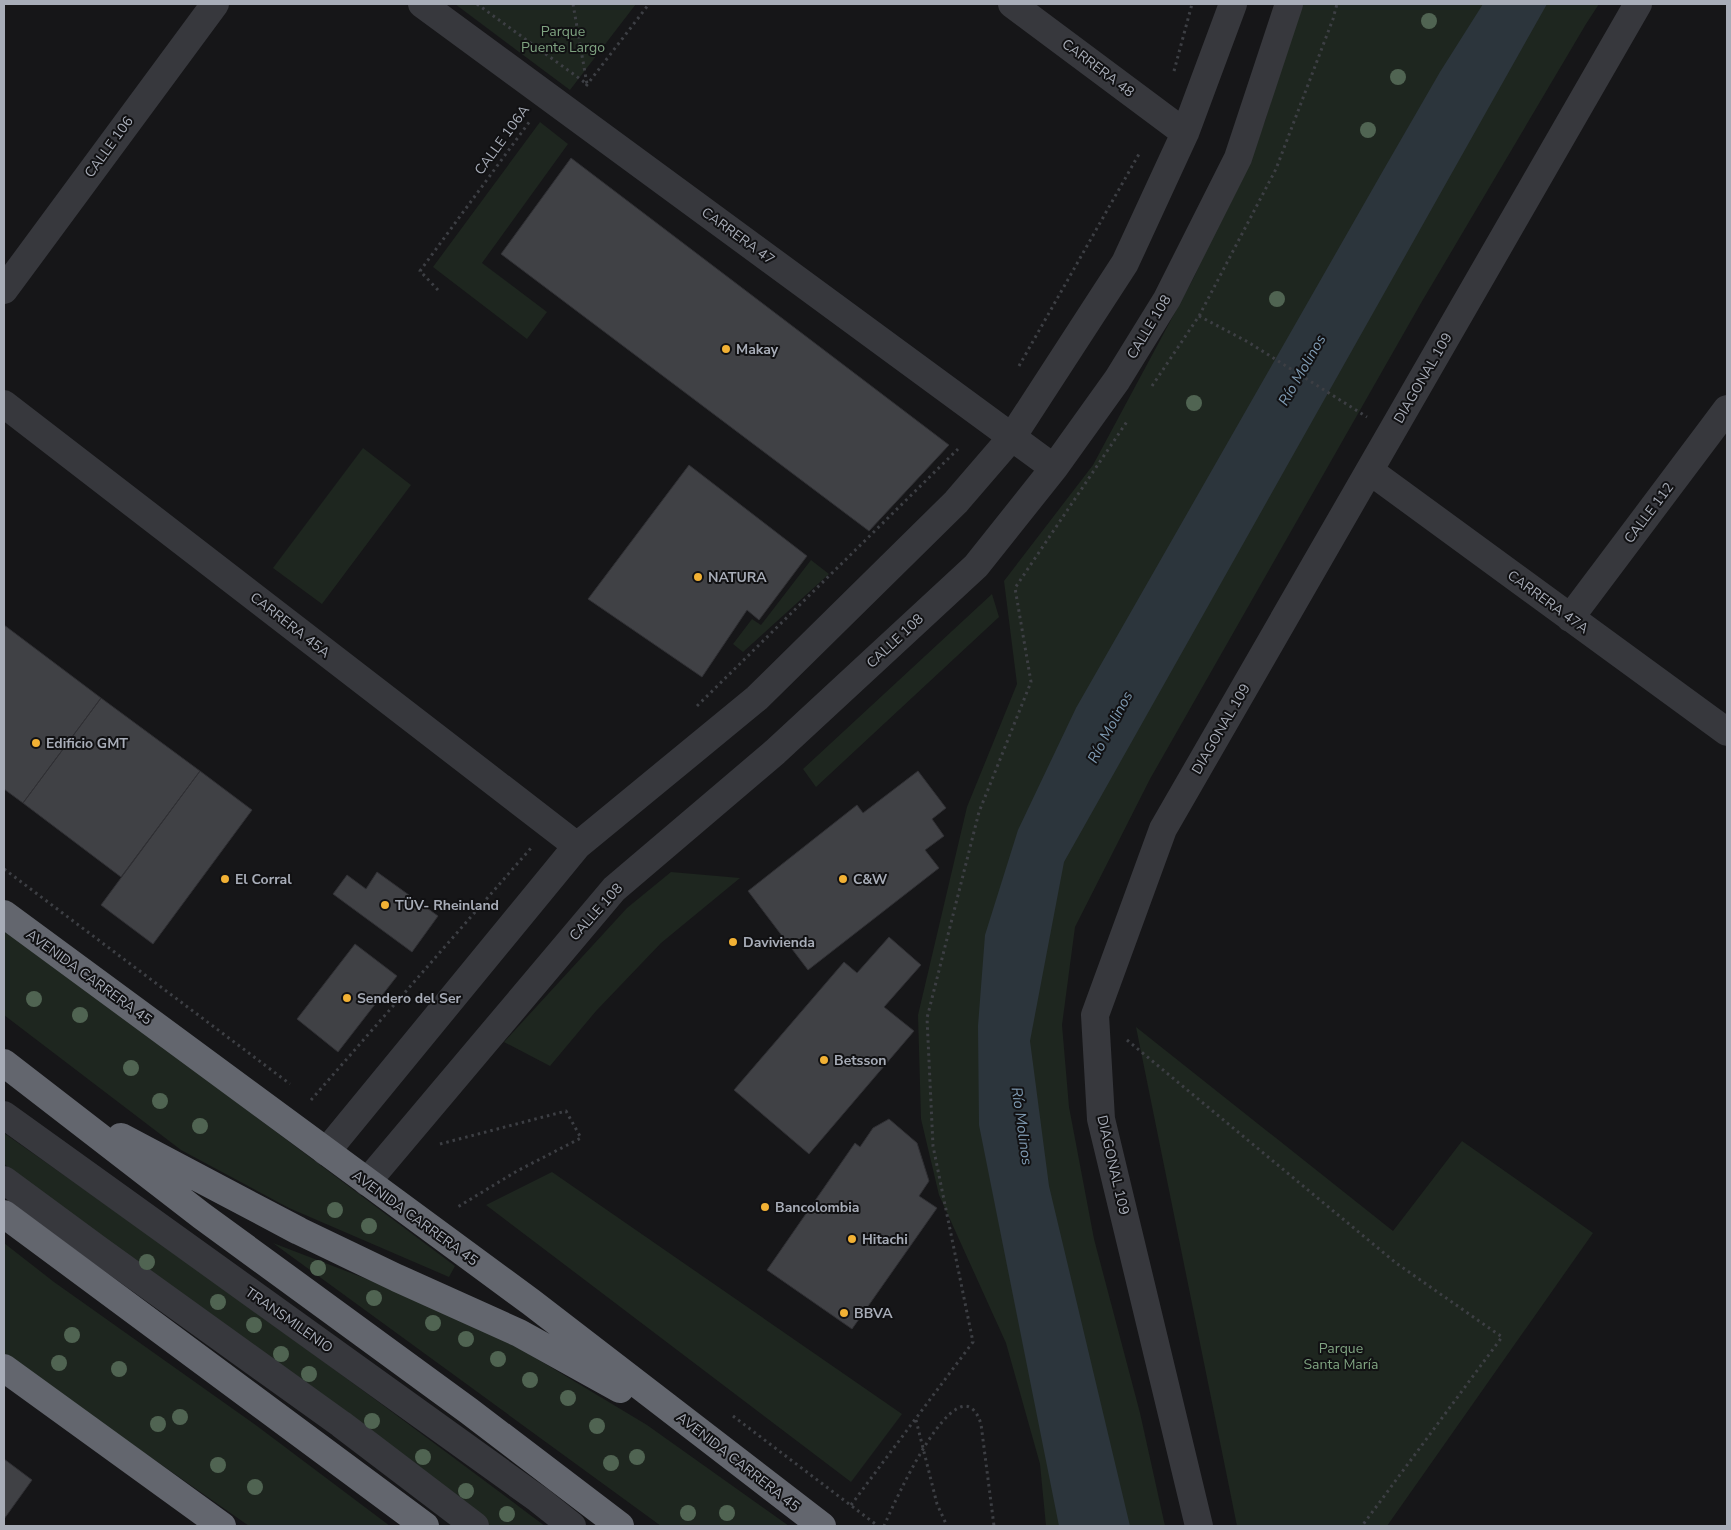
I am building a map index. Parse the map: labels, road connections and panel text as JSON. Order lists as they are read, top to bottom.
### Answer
{
  "streets": {
    "highway": ["AVENIDA CARRERA 45"],
    "street": [
      "CARRERA 48",
      "CALLE 106",
      "CARRERA 47",
      "CALLE 108",
      "DIAGONAL 109",
      "CALLE 112",
      "CARRERA 47A",
      "CARRERA 45A",
      "TRANSMILENIO"
    ],
    "path": ["CALLE 106A"]
  },
  "crossings": [
    ["CALLE 106A", "CARRERA 47"],
    ["CARRERA 47", "CALLE 108"],
    ["CALLE 108", "AVENIDA CARRERA 45"],
    ["DIAGONAL 109", "CARRERA 47A"],
    ["CALLE 112", "CARRERA 47A"]
  ],
  "water": ["Río Molinos"],
  "parks": ["Parque Puente Largo", "Parque Santa María"],
  "places": [
    "Makay",
    "NATURA",
    "Edificio GMT",
    "El Corral",
    "C&W",
    "TÜV- Rheinland",
    "Davivienda",
    "Sendero del Ser",
    "Betsson",
    "Bancolombia",
    "Hitachi",
    "BBVA"
  ]
}
